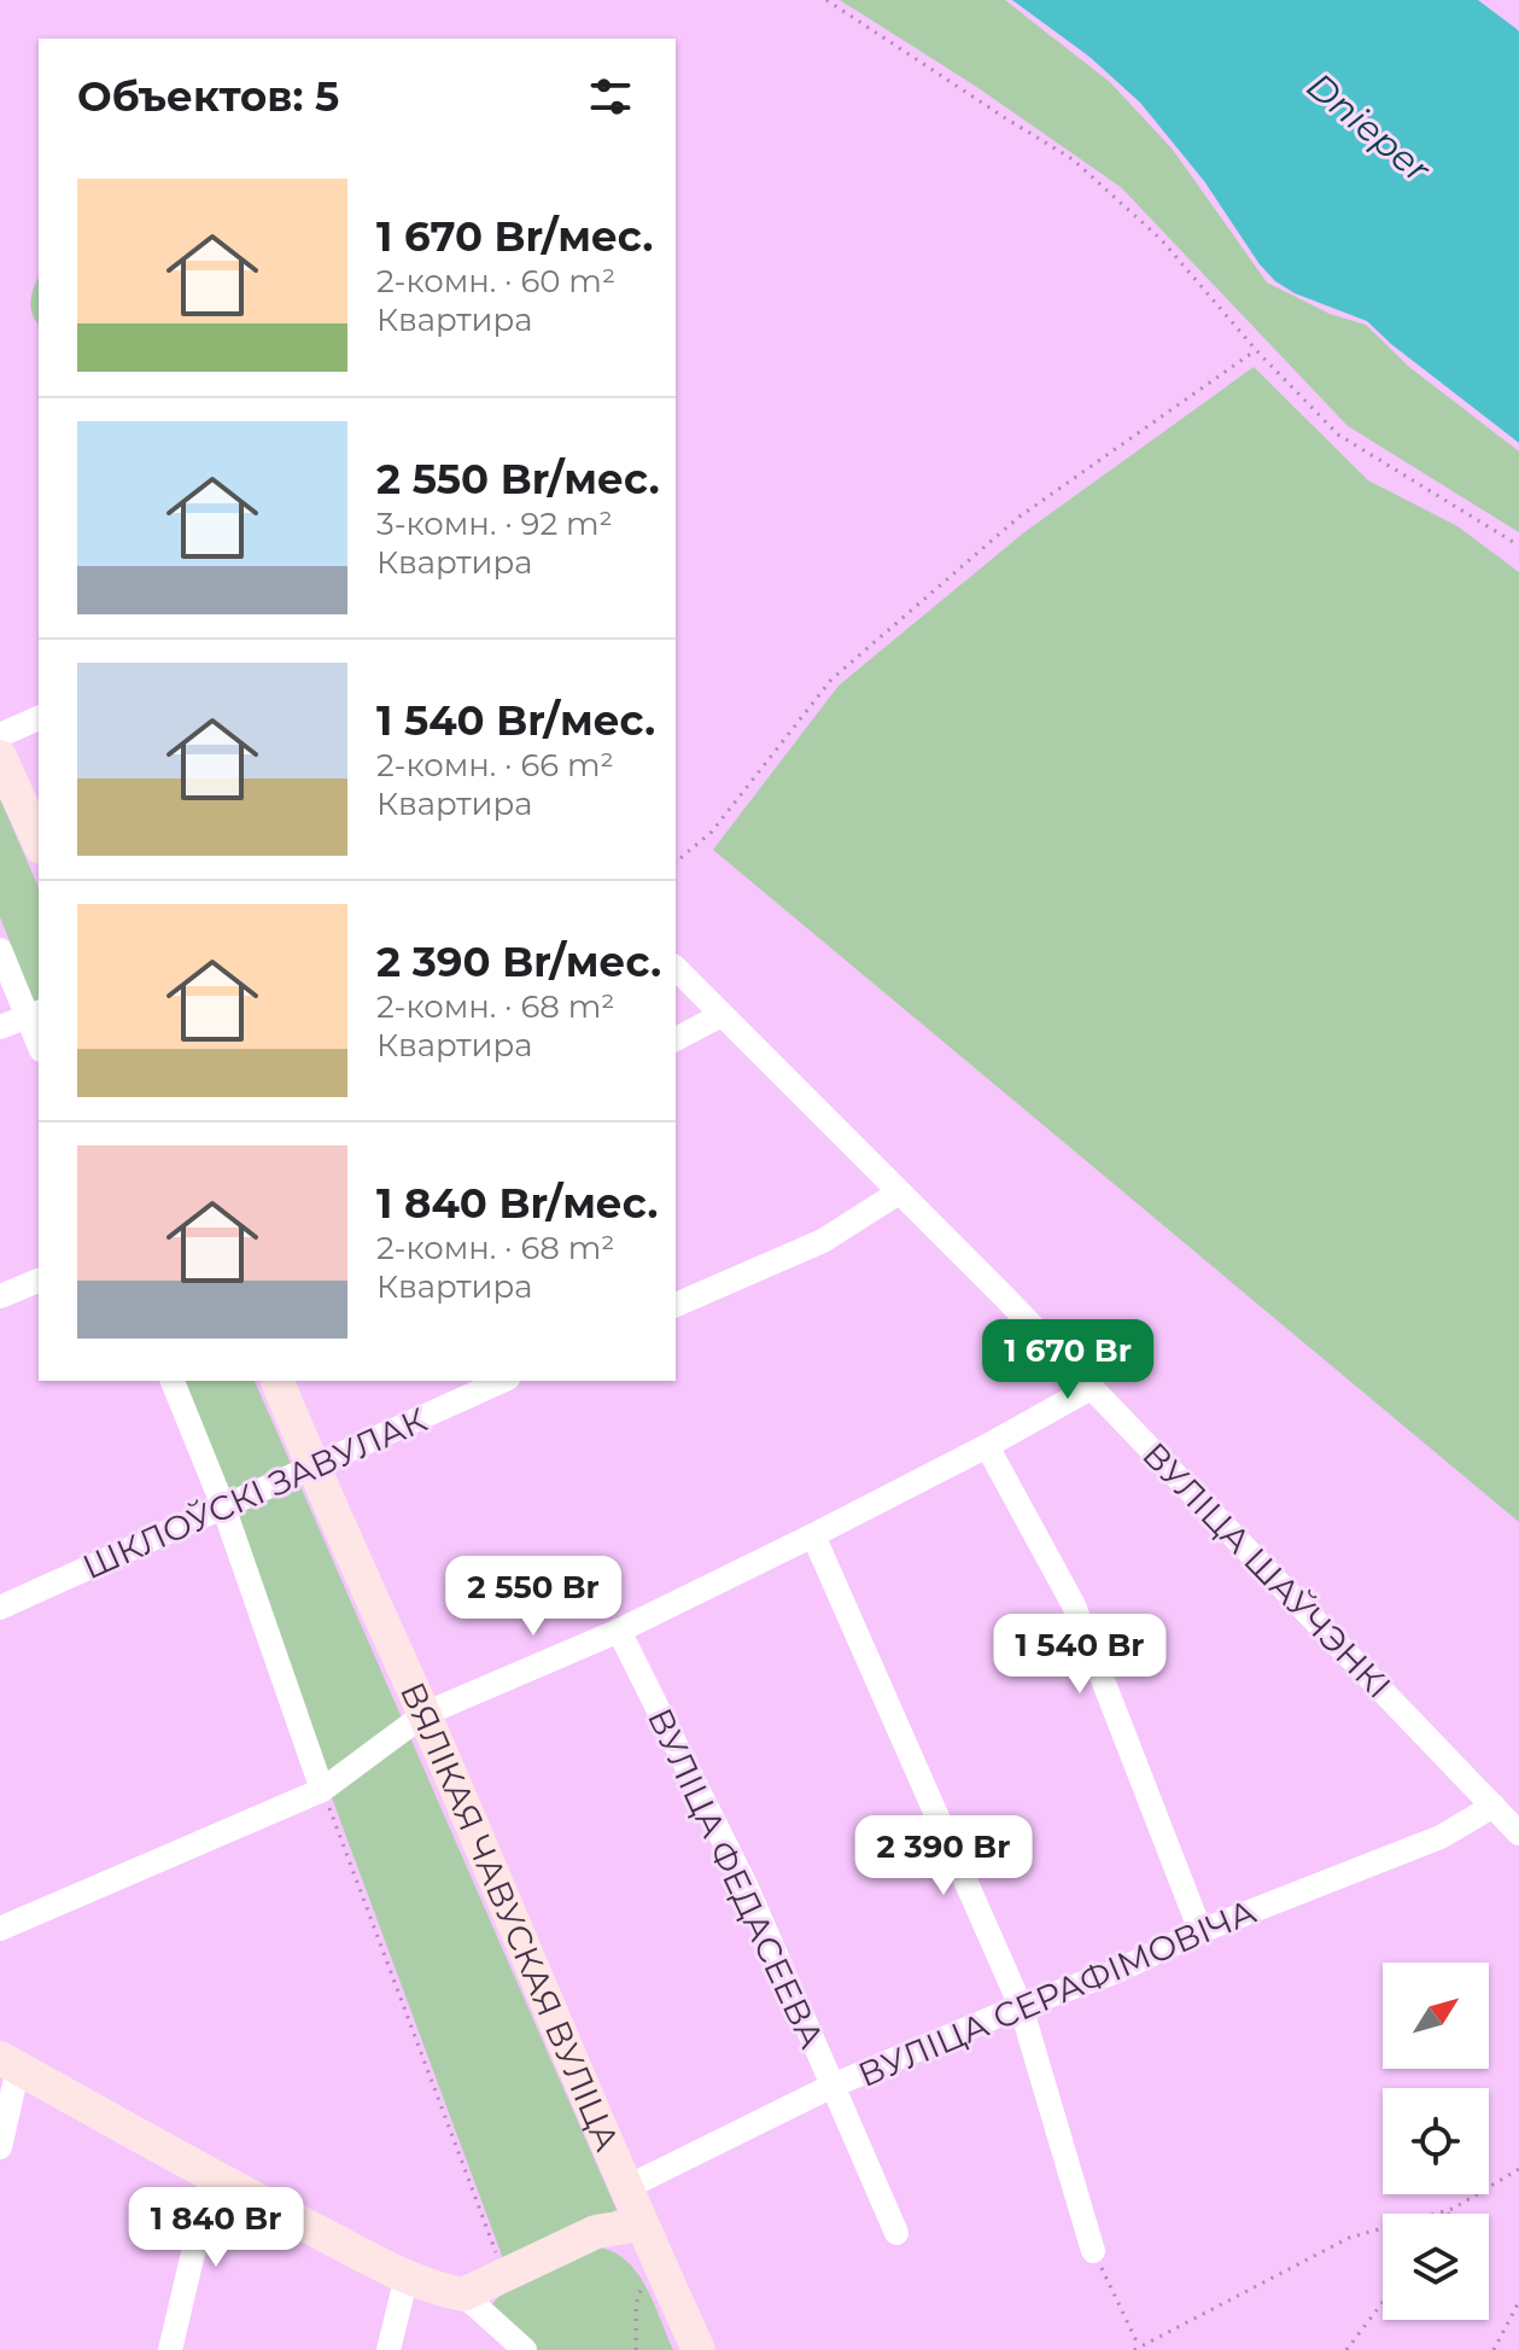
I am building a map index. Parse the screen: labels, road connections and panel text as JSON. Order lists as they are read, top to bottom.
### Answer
{
  "streets": {
    "main road": ["ВЯЛІКАЯ ЧАВУСКАЯ ВУЛІЦА"],
    "street": [
      "ШКЛОЎСКІ ЗАВУЛАК",
      "ВУЛІЦА ШАЎЧЭНКІ",
      "ВУЛІЦА ФЕДАСЕЕВА",
      "ВУЛІЦА СЕРАФІМОВІЧА"
    ]
  },
  "crossings": [
    ["ШКЛОЎСКІ ЗАВУЛАК", "ВЯЛІКАЯ ЧАВУСКАЯ ВУЛІЦА"],
    ["ВУЛІЦА ШАЎЧЭНКІ", "ВУЛІЦА СЕРАФІМОВІЧА"],
    ["ВУЛІЦА ФЕДАСЕЕВА", "ВУЛІЦА СЕРАФІМОВІЧА"],
    ["ВЯЛІКАЯ ЧАВУСКАЯ ВУЛІЦА", "ВУЛІЦА СЕРАФІМОВІЧА"]
  ],
  "water": ["Dnieper"],
  "north": "top right",
  "page": {
    "heading": "Объектов: 5",
    "list": [
      {
        "name": "1 670 Br/мес.",
        "note": "2-комн. · 60 m² · Квартира"
      },
      {
        "name": "2 550 Br/мес.",
        "note": "3-комн. · 92 m² · Квартира"
      },
      {
        "name": "1 540 Br/мес.",
        "note": "2-комн. · 66 m² · Квартира"
      },
      {
        "name": "2 390 Br/мес.",
        "note": "2-комн. · 68 m² · Квартира"
      },
      {
        "name": "1 840 Br/мес.",
        "note": "2-комн. · 68 m² · Квартира"
      }
    ],
    "price": [
      "1 670 Br",
      "2 550 Br",
      "1 540 Br",
      "2 390 Br",
      "1 840 Br"
    ]
  }
}
